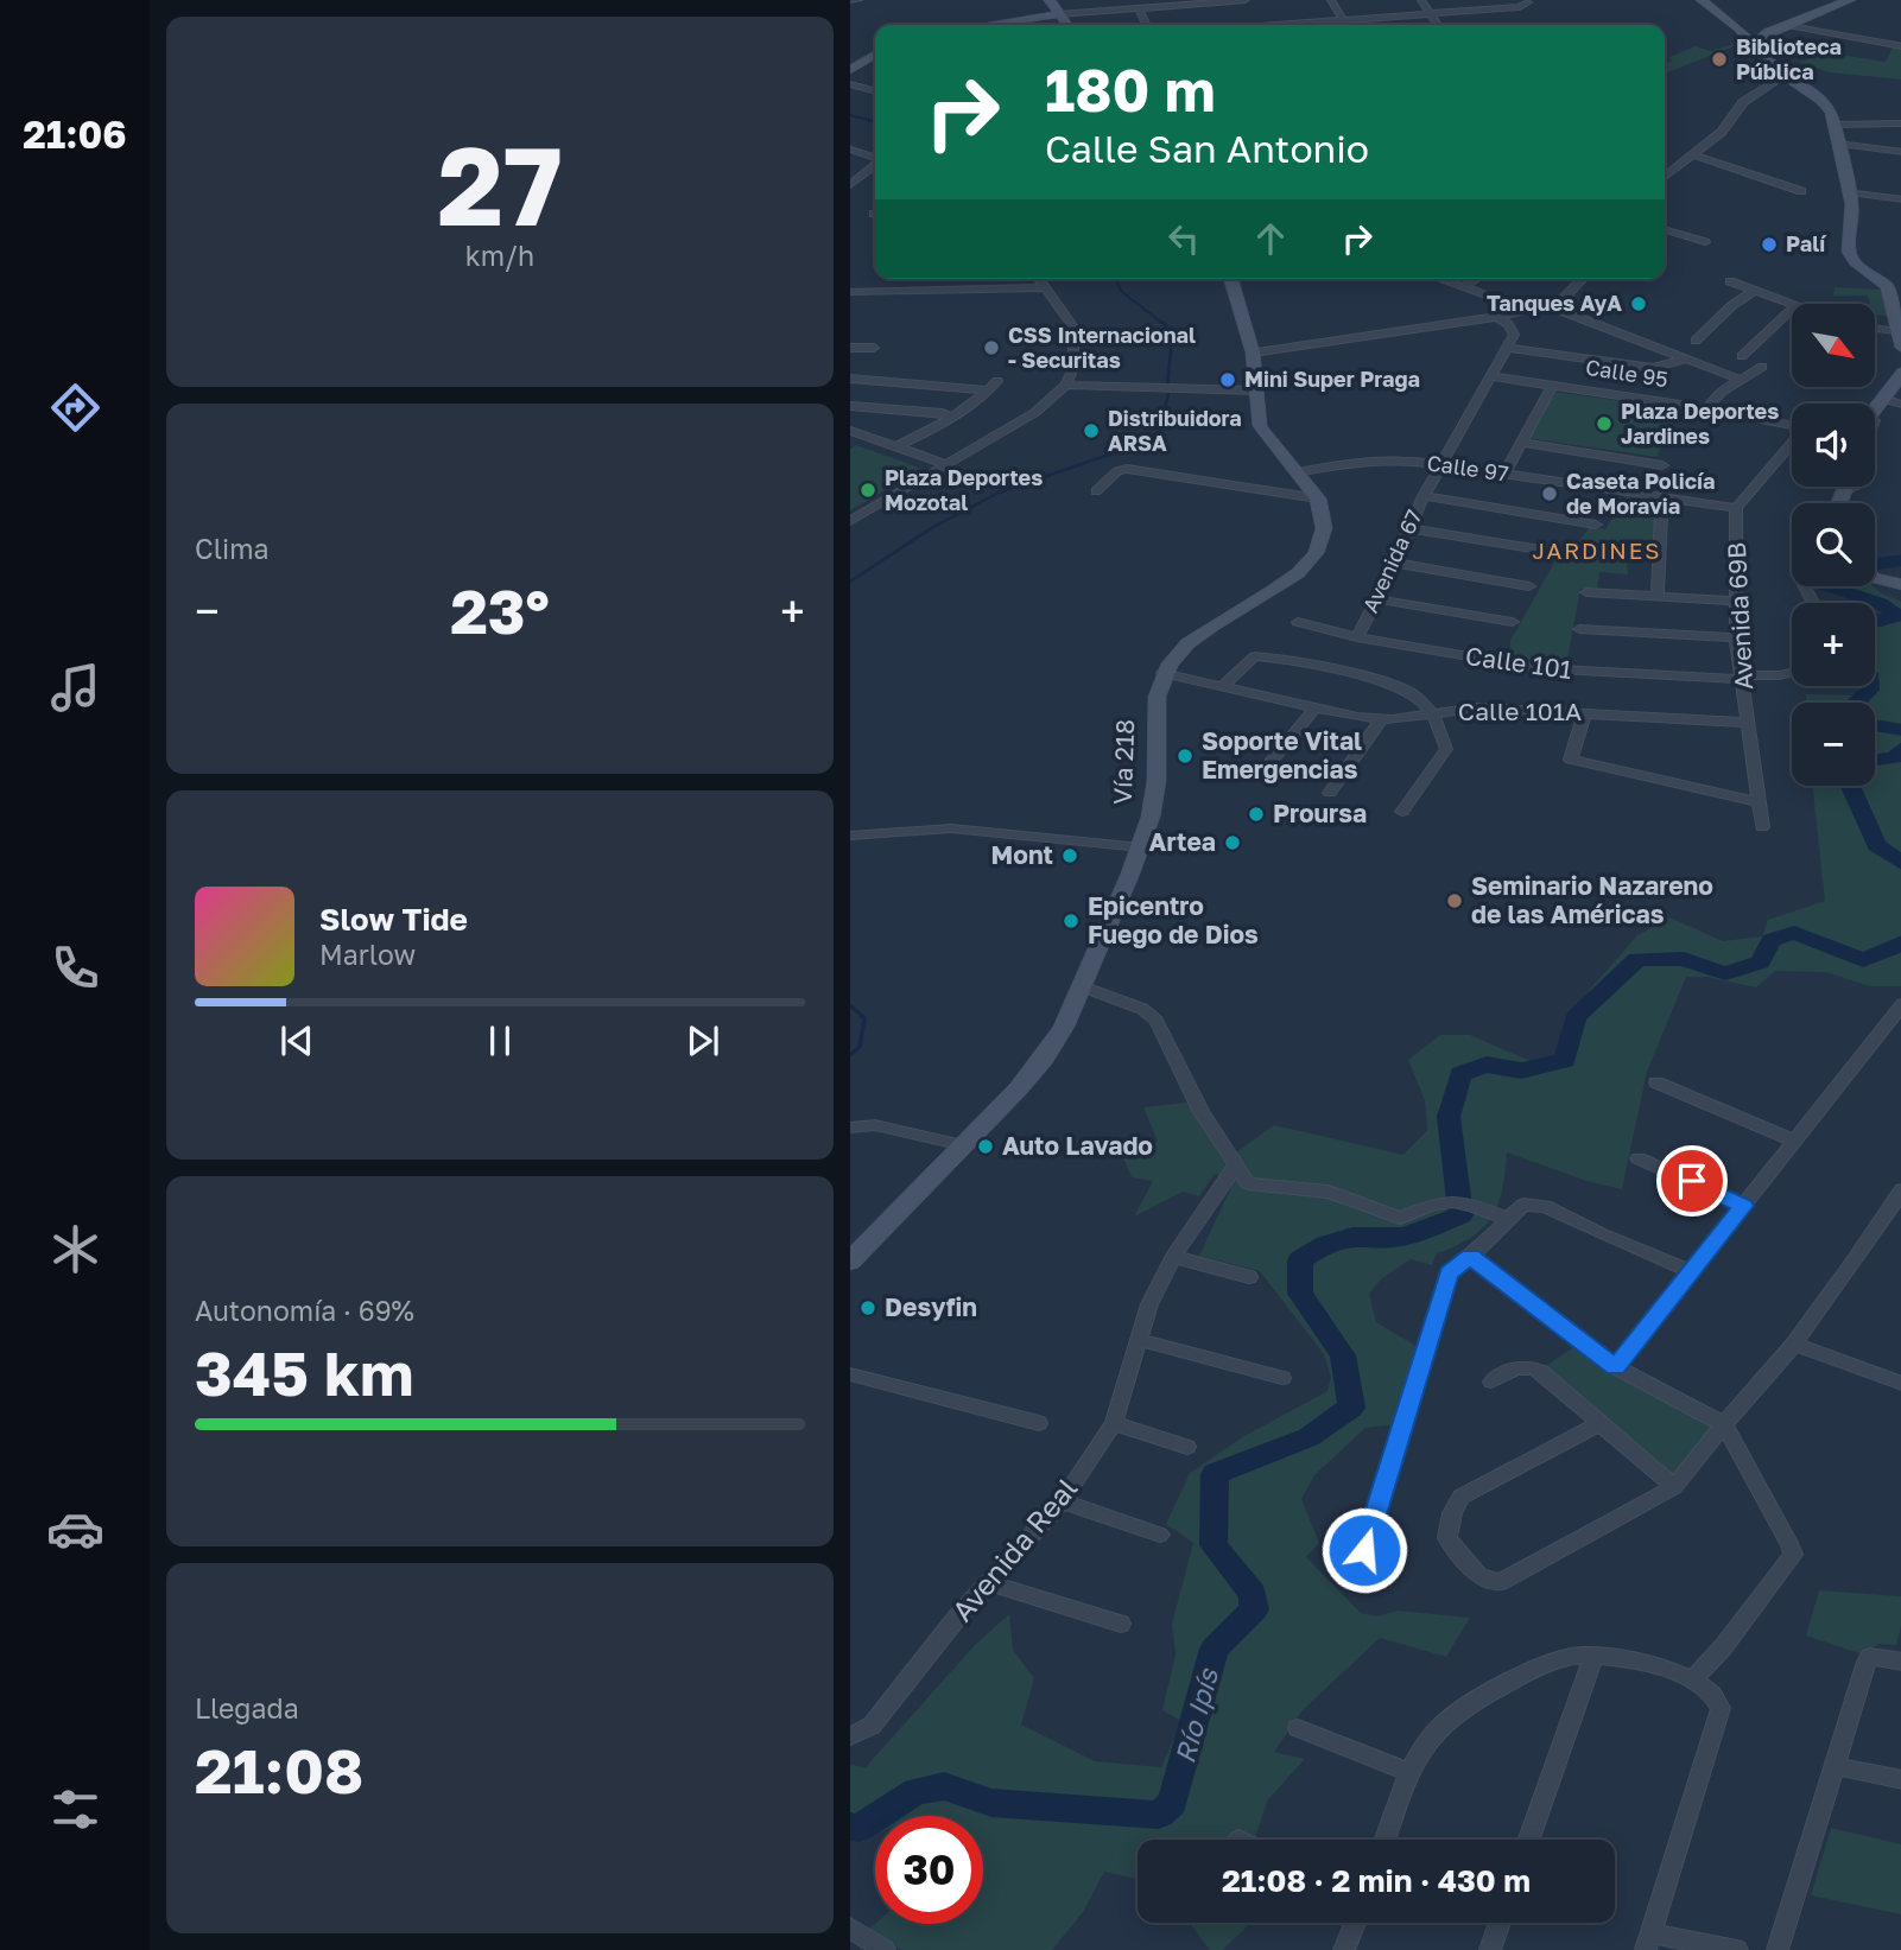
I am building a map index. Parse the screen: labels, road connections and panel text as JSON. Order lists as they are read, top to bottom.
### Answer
{
  "streets": {
    "main road": ["Vía 218"],
    "street": [
      "Calle 95",
      "Calle 97",
      "Avenida 67",
      "Avenida 69B",
      "Calle 101",
      "Calle 101A",
      "Avenida Real"
    ]
  },
  "crossings": [
    ["Calle 95", "Avenida 67"],
    ["Calle 97", "Avenida 67"],
    ["Calle 97", "Avenida 69B"],
    ["Avenida 67", "Calle 101"],
    ["Avenida 69B", "Calle 101"],
    ["Avenida 69B", "Calle 101A"]
  ],
  "districts": ["JARDINES"],
  "water": ["Río Ipís"],
  "places": [
    "Biblioteca Pública",
    "Palí",
    "Tanques AyA",
    "CSS Internacional - Securitas",
    "Mini Super Praga",
    "Plaza Deportes Jardines",
    "Distribuidora ARSA",
    "Plaza Deportes Mozotal",
    "Caseta Policía de Moravia",
    "Soporte Vital Emergencias",
    "Proursa",
    "Artea",
    "Mont",
    "Seminario Nazareno de las Américas",
    "Epicentro Fuego de Dios",
    "Auto Lavado",
    "Desyfin"
  ],
  "north": "bottom right",
  "page": {
    "tabs": "21:06",
    "tile": [
      ["27", "km/h"],
      "Clima",
      ["Autonomía · 69%", "345 km"],
      ["Llegada", "21:08"]
    ],
    "turn": ["180 m", "Calle San Antonio"],
    "map_buttons": ["+", "−"],
    "heat": ["−", "23°", "+"],
    "song": ["Slow Tide", "Marlow"],
    "limit": "30",
    "trip": "21:08 · 2 min · 430 m"
  }
}
